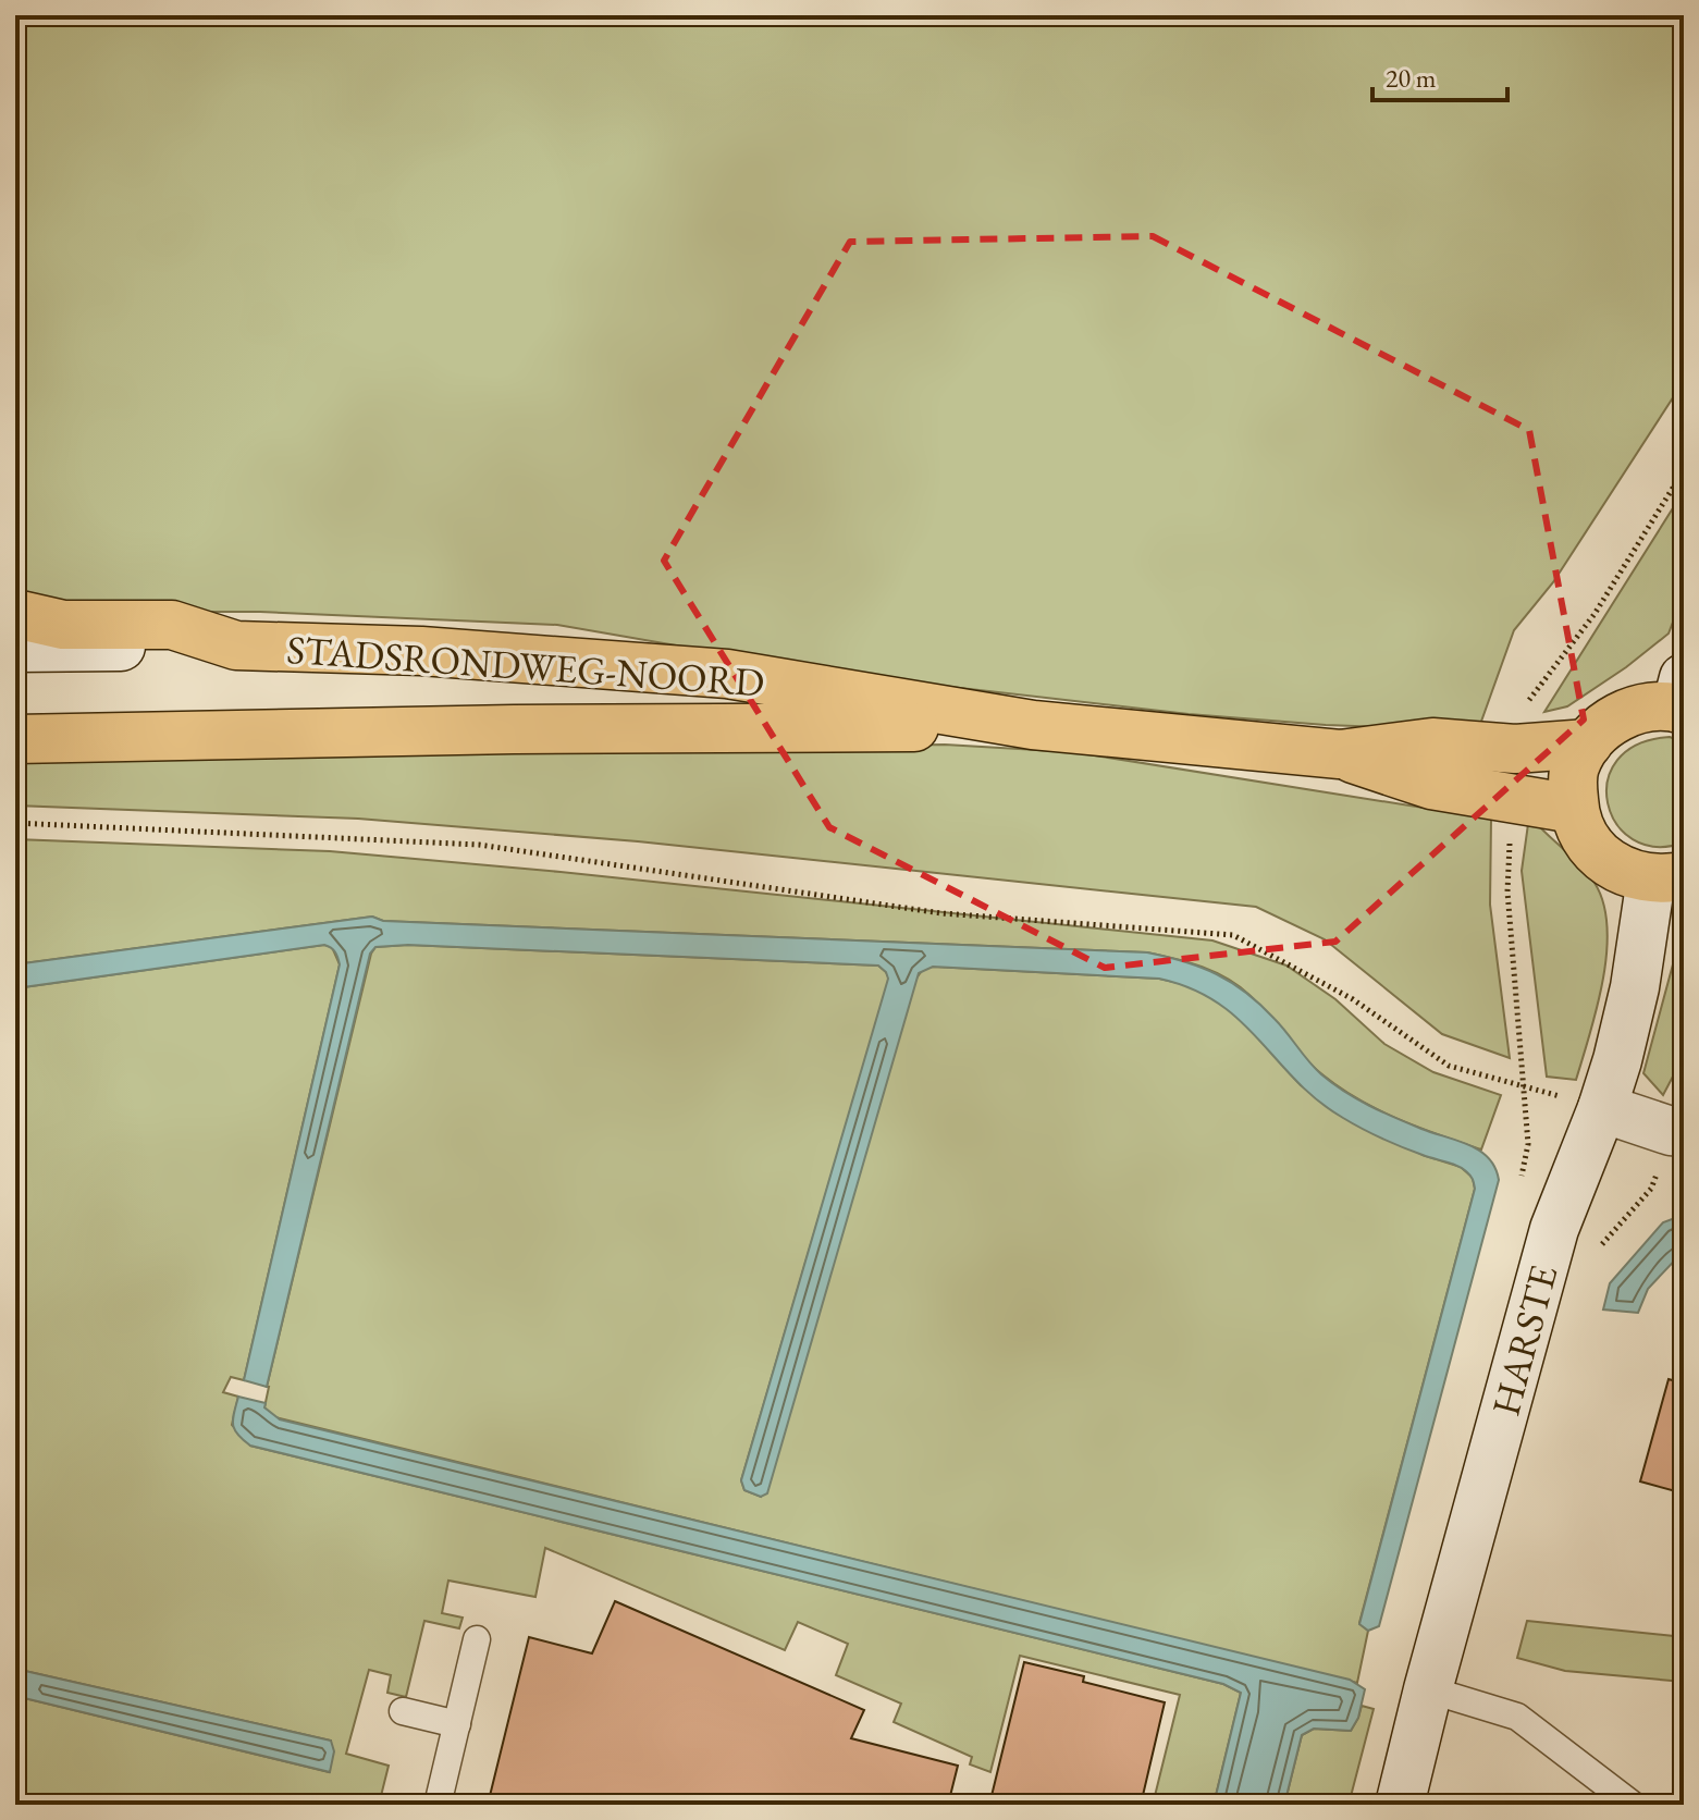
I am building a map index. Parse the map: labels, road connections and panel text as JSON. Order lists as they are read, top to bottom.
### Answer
{
  "streets": {
    "main road": ["STADSRONDWEG-NOORD"],
    "street": ["HARSTE"]
  },
  "scale_bar": "20 m"
}
